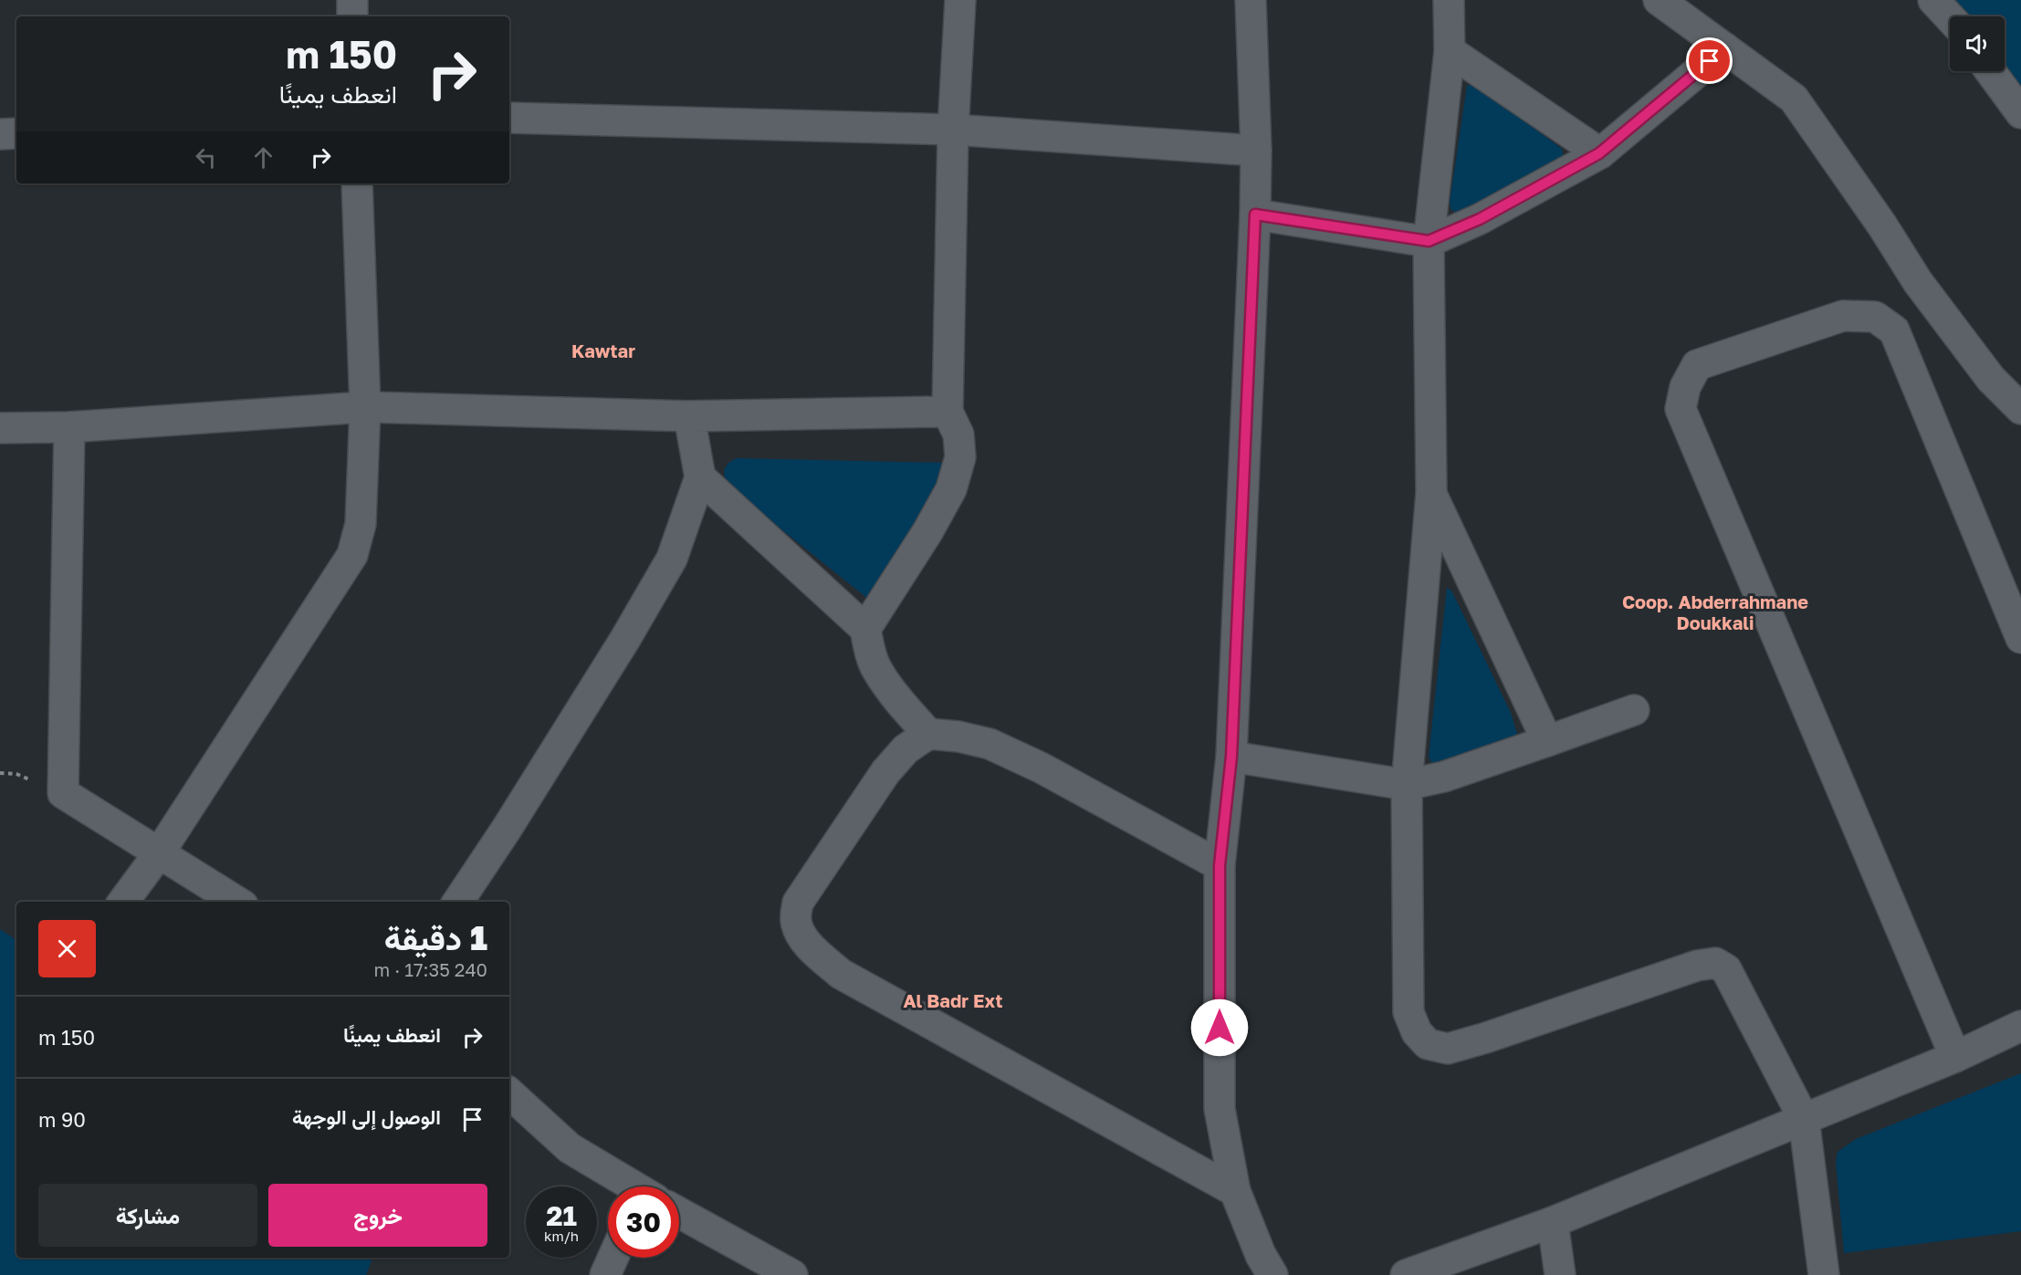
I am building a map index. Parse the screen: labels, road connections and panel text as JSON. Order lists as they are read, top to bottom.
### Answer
{
  "districts": ["Kawtar", "Coop. Abderrahmane Doukkali", "Al Badr Ext"],
  "page": {
    "turn": ["150 m", "انعطف يمينًا"],
    "heading": ["1 دقيقة", "240 m · 17:35"],
    "list": [
      {
        "name": "انعطف يمينًا",
        "value": "150 m"
      },
      {
        "name": "الوصول إلى الوجهة",
        "value": "90 m"
      }
    ],
    "buttons": ["خروج", "مشاركة"],
    "speed": "21 km/h",
    "limit": "30"
  }
}
